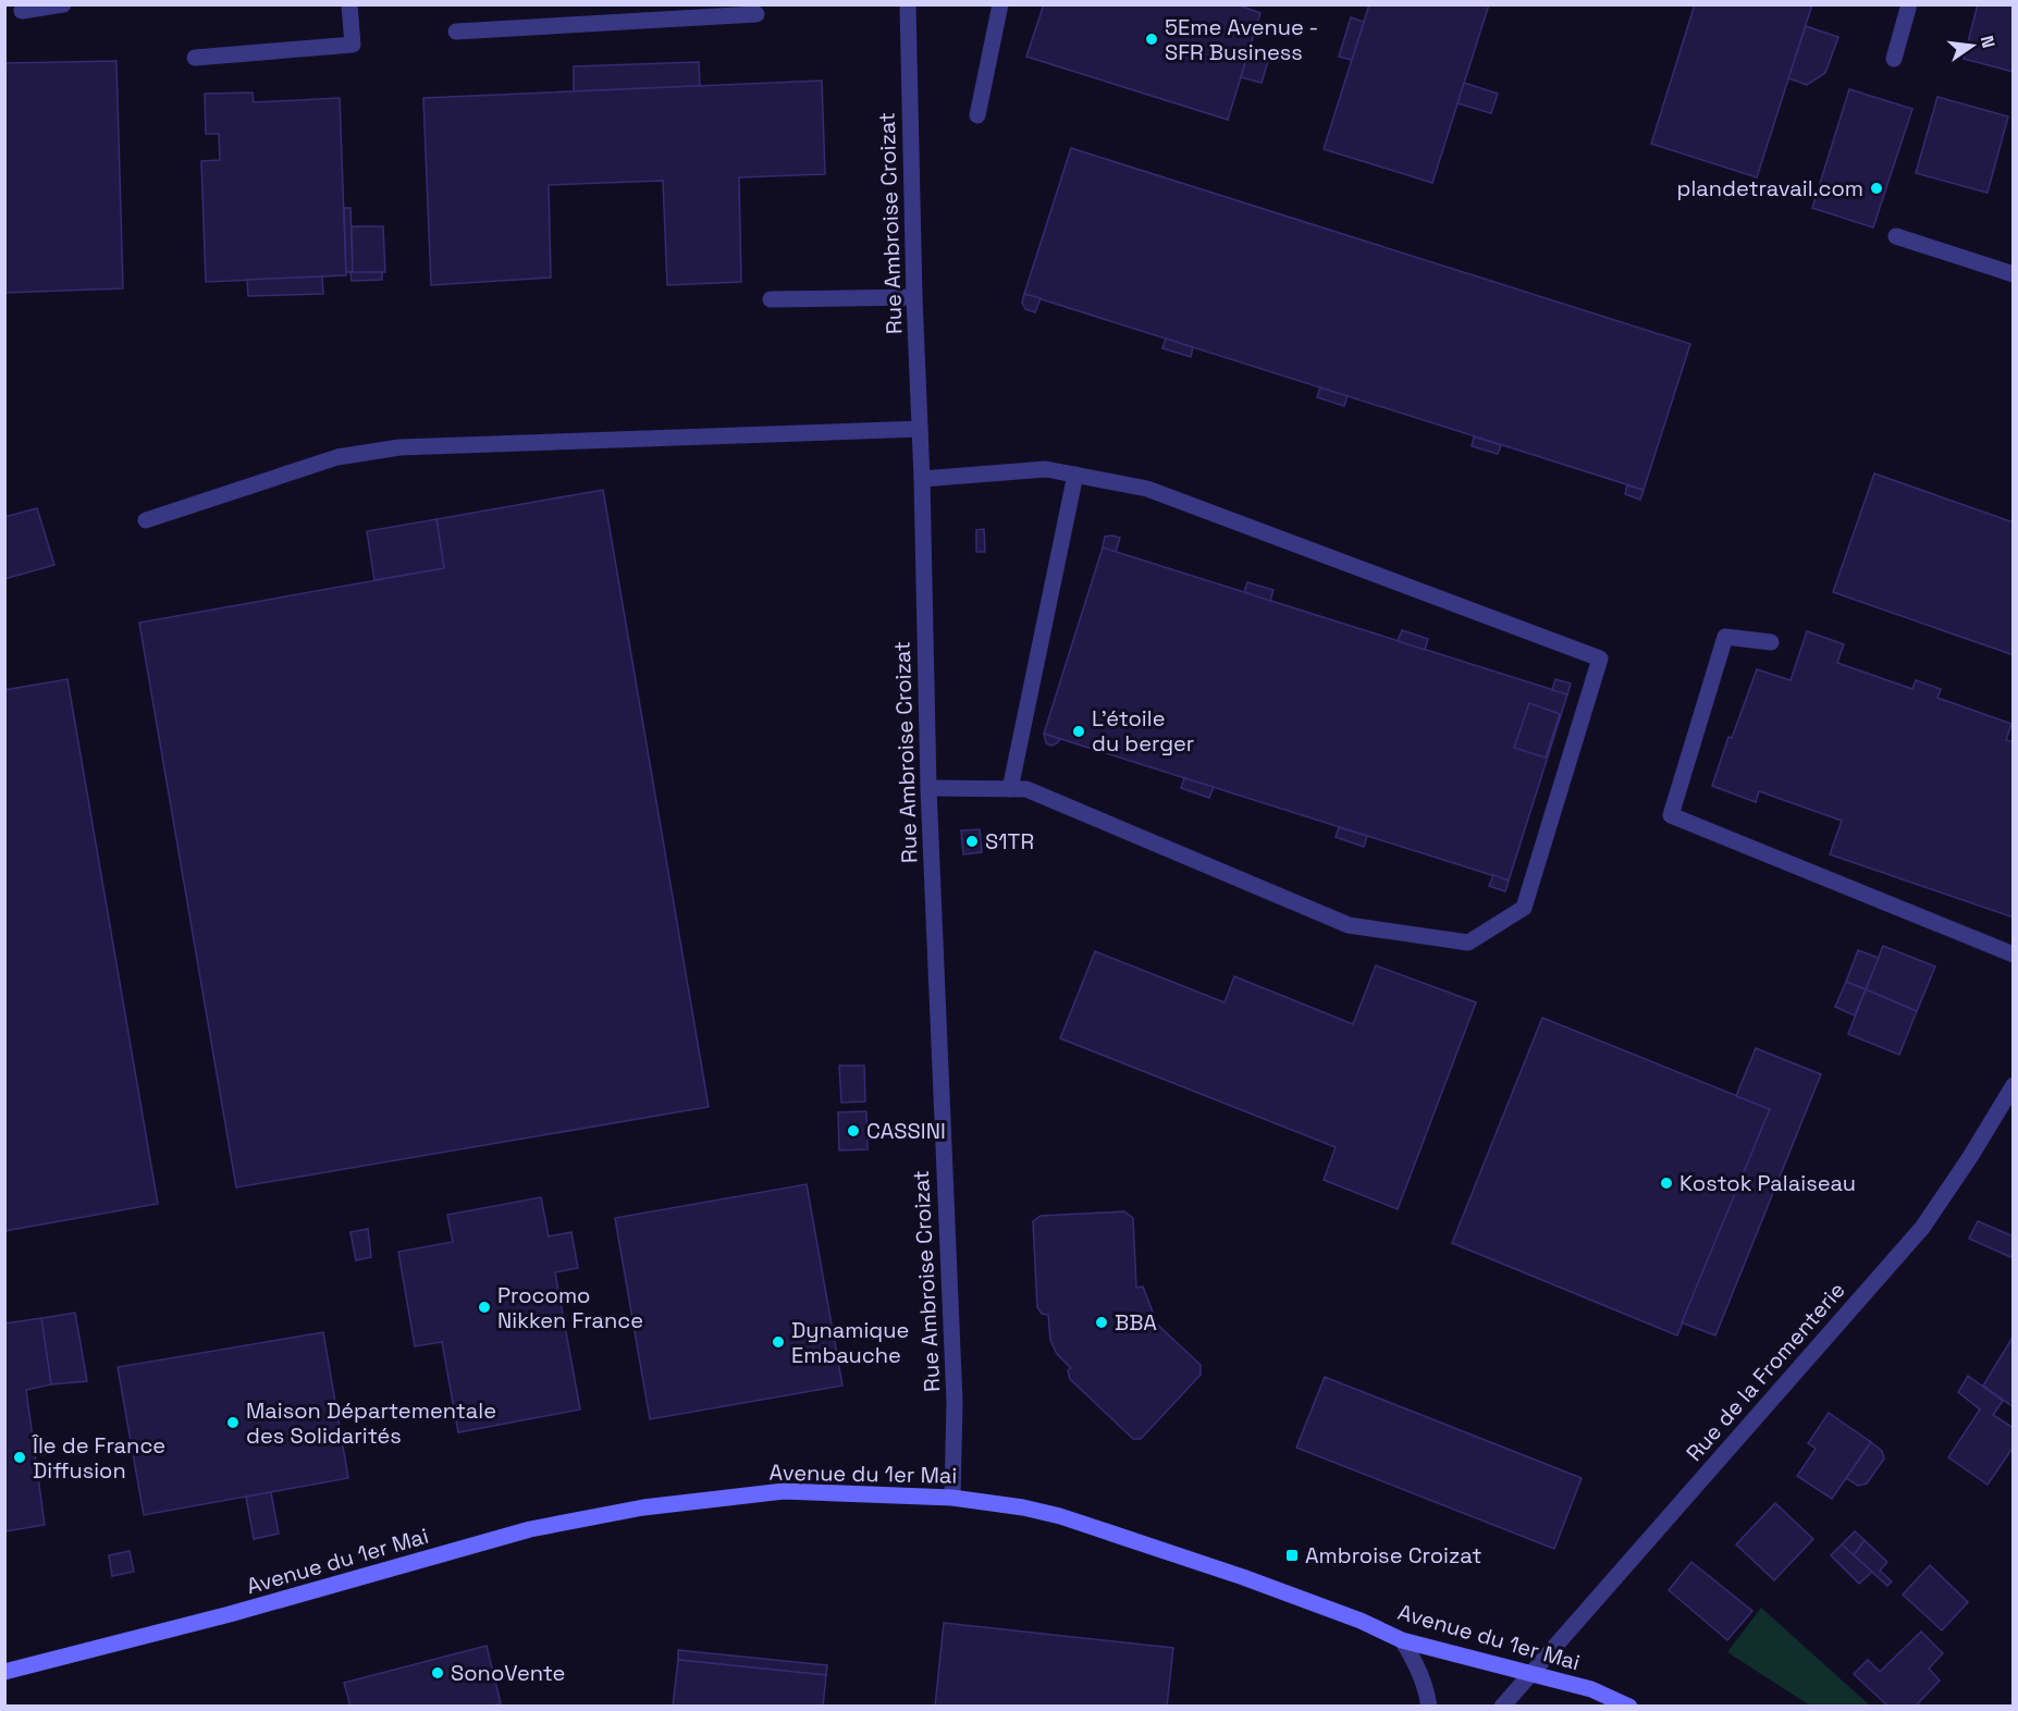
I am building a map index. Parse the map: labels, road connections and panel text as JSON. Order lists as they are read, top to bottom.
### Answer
{
  "streets": {
    "street": ["Rue Ambroise Croizat", "Rue de la Fromenterie", "Avenue du 1er Mai"]
  },
  "crossings": [
    ["Rue Ambroise Croizat", "Avenue du 1er Mai"],
    ["Rue de la Fromenterie", "Avenue du 1er Mai"]
  ],
  "places": {
    "other": [
      "5Eme Avenue - SFR Business",
      "plandetravail.com",
      "L'étoile du berger",
      "S1TR",
      "CASSINI",
      "Kostok Palaiseau",
      "Procomo Nikken France",
      "BBA",
      "Dynamique Embauche",
      "Maison Départementale des Solidarités",
      "Île de France Diffusion",
      "SonoVente"
    ],
    "transit": ["Ambroise Croizat"]
  },
  "north": "right"
}
